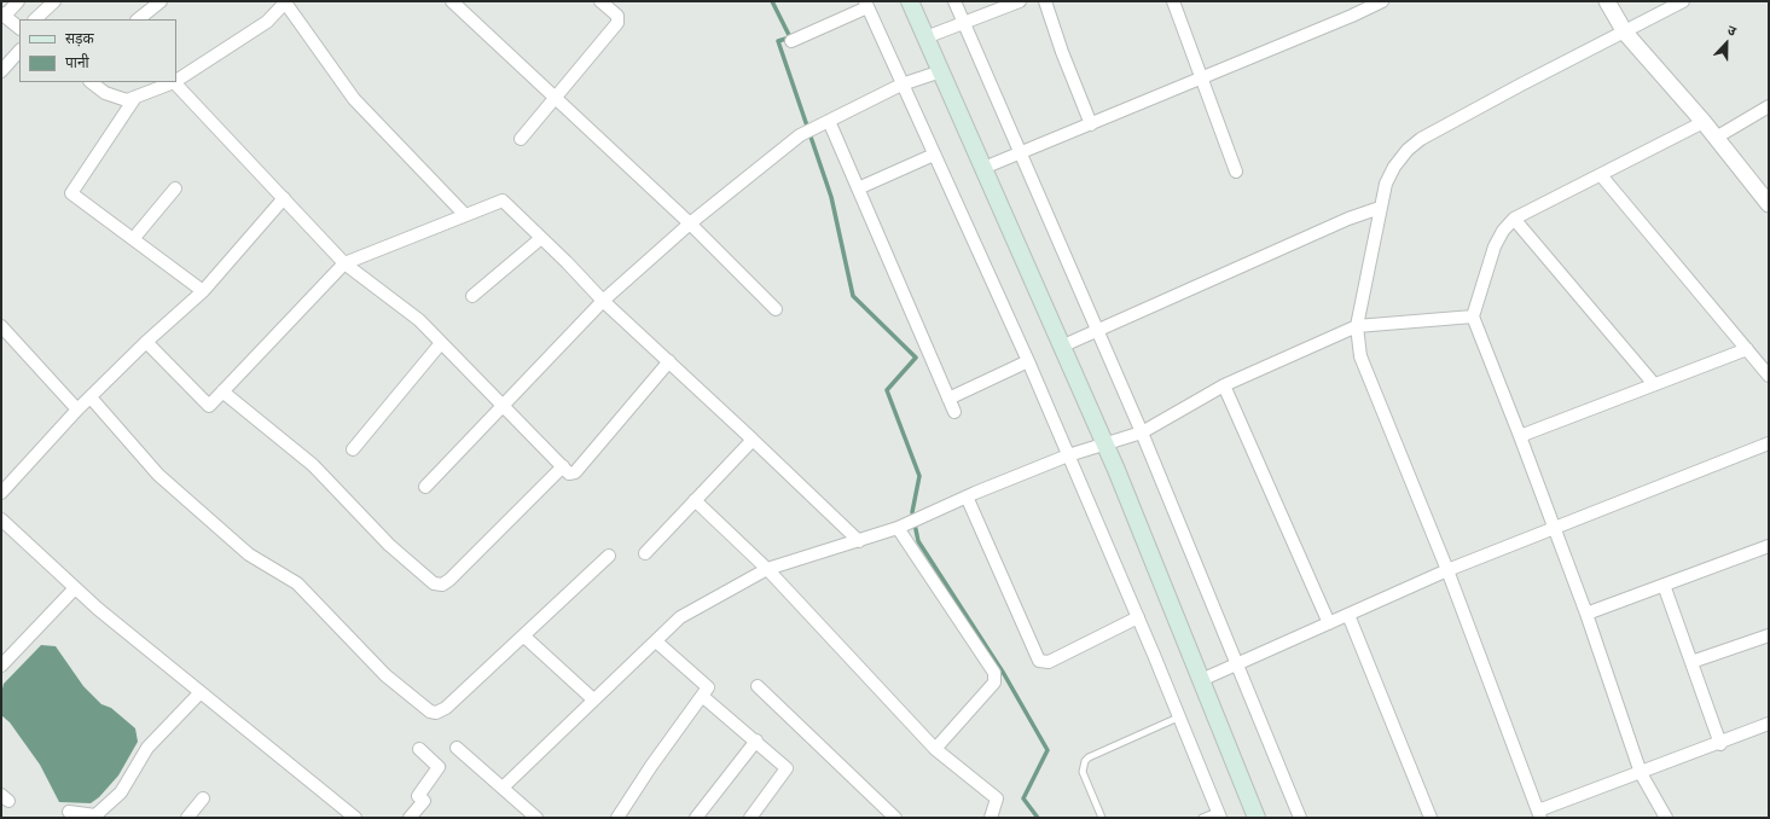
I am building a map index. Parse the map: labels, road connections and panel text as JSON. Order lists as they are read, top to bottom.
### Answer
{
  "legend": ["सड़क", "पानी"],
  "north": "top"
}
